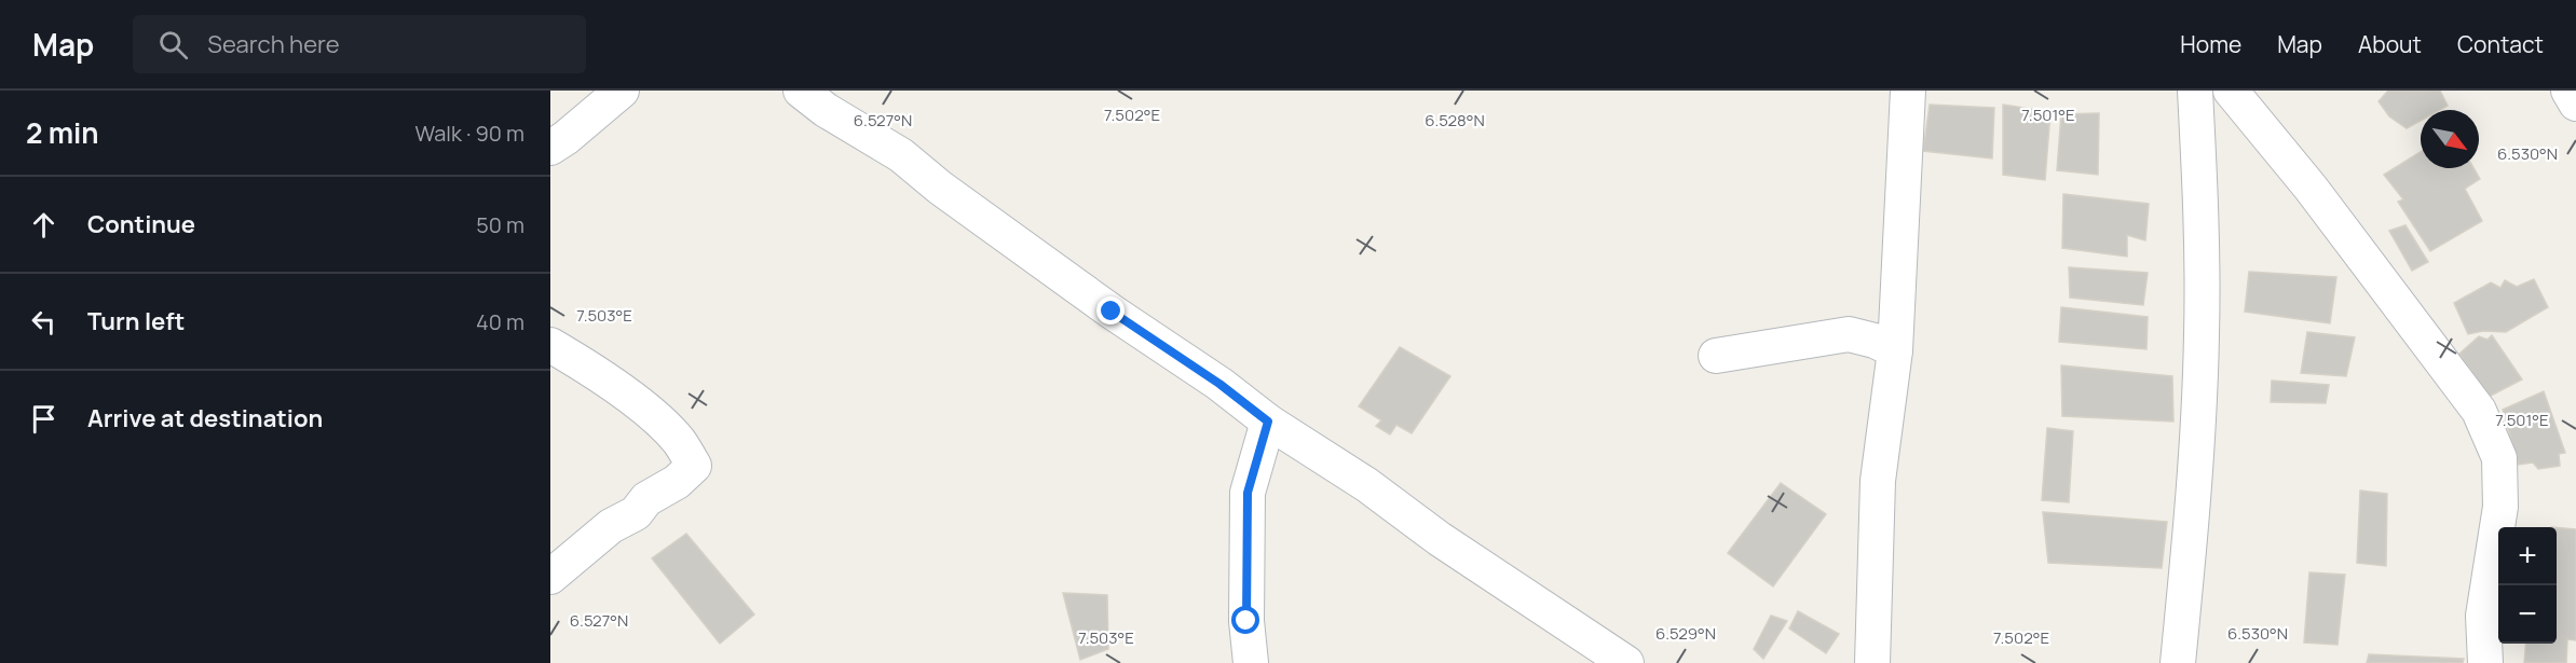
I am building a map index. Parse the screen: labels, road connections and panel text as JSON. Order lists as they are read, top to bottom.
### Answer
{
  "north": "bottom right",
  "page": {
    "header": "Map",
    "search": "Search here",
    "nav": [
      "Home",
      "Map",
      "About",
      "Contact"
    ],
    "heading": ["2 min", "Walk · 90 m"],
    "list": [
      ["Continue", "50 m"],
      ["Turn left", "40 m"],
      "Arrive at destination"
    ],
    "map_buttons": ["+", "−"]
  },
  "coordinates": [
    "7.502°E",
    "7.501°E",
    "6.527°N",
    "6.528°N",
    "6.530°N",
    "7.503°E",
    "6.529°N"
  ]
}
